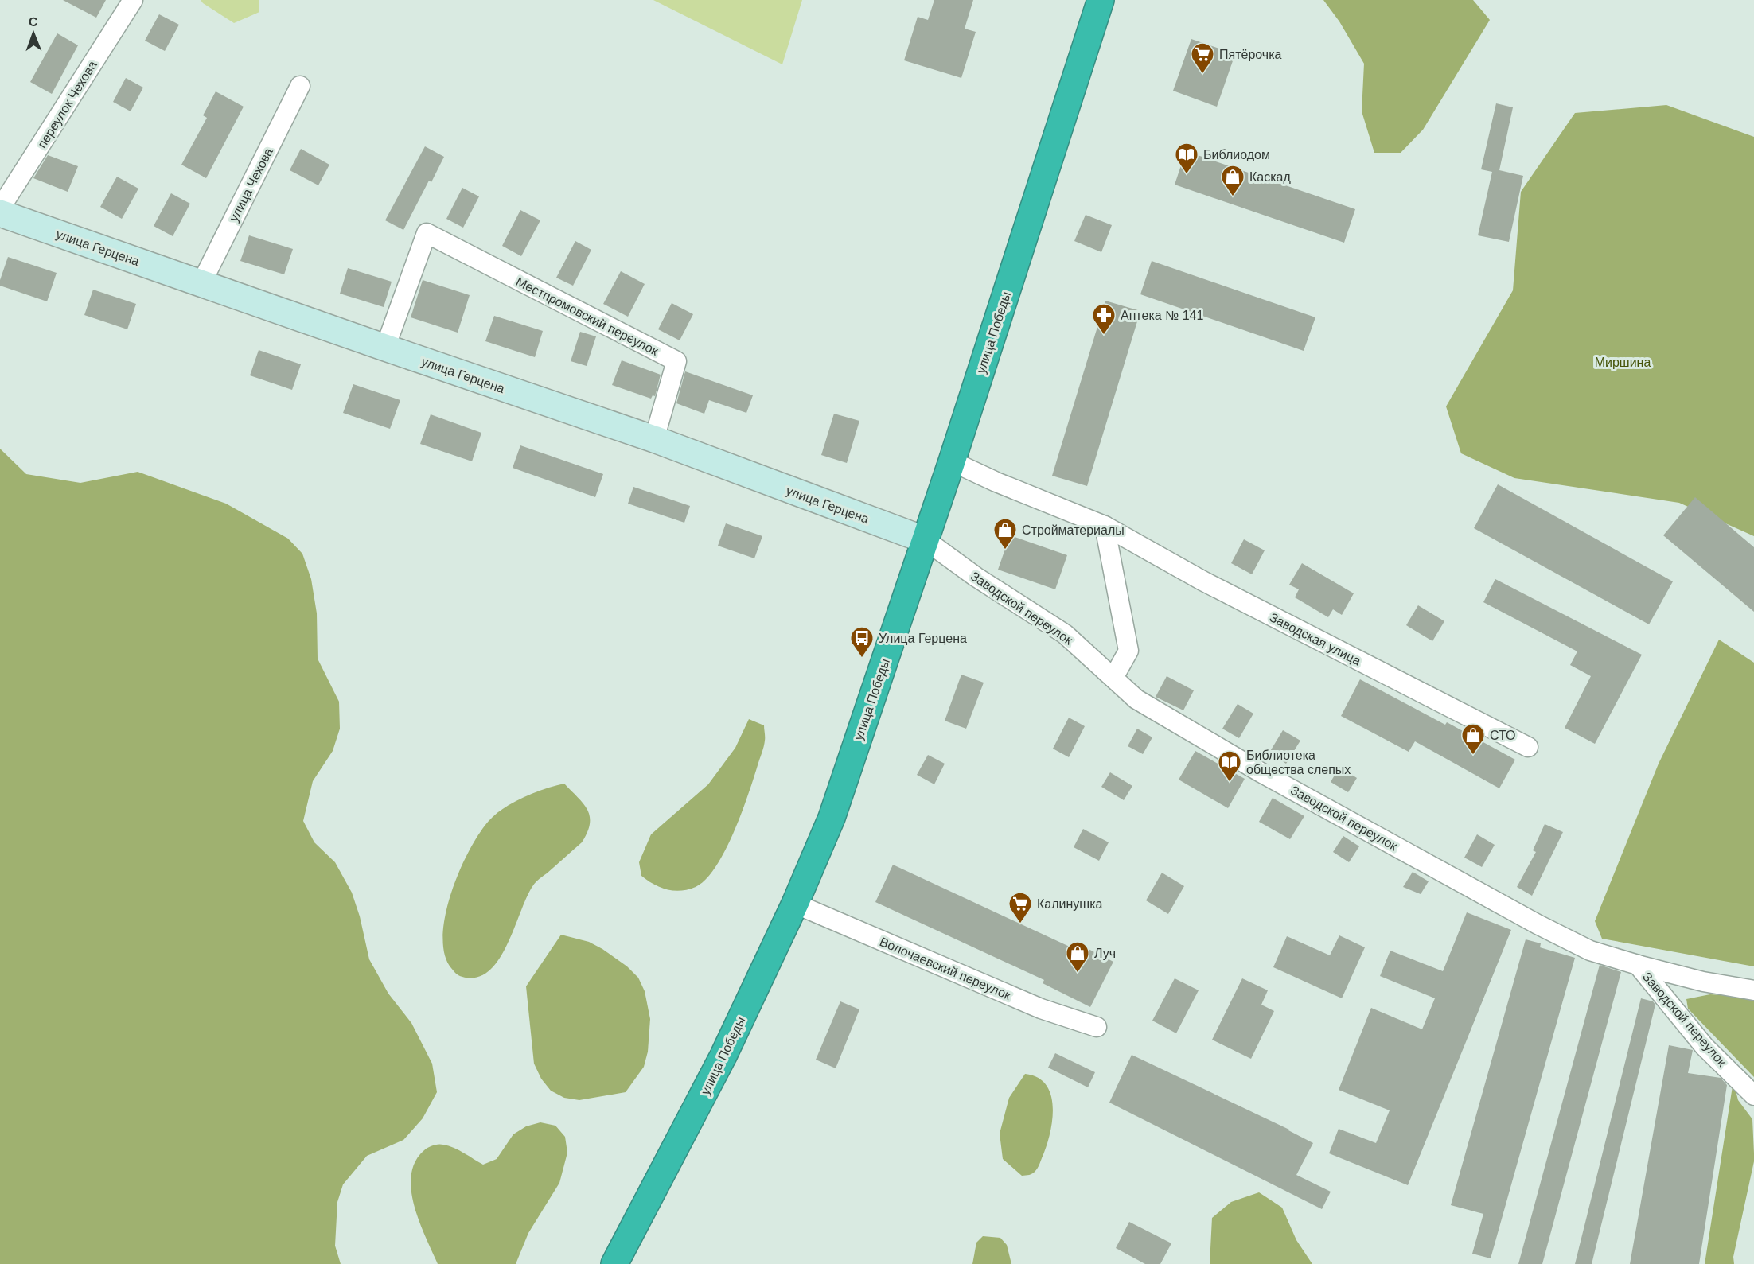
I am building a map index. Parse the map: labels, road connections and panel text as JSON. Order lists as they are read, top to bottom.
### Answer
{
  "streets": {
    "highway": ["улица Победы"],
    "street": [
      "переулок Чехова",
      "улица Чехова",
      "улица Герцена",
      "Местпромовский переулок",
      "Заводской переулок",
      "Заводская улица",
      "Волочаевский переулок"
    ]
  },
  "crossings": [
    ["улица Чехова", "улица Герцена"],
    ["улица Герцена", "Местпромовский переулок"],
    ["улица Герцена", "улица Победы"],
    ["улица Герцена", "Заводской переулок"],
    ["улица Победы", "Заводской переулок"],
    ["улица Победы", "Заводская улица"],
    ["улица Победы", "Волочаевский переулок"]
  ],
  "parks": ["Миршина"],
  "places": {
    "supermarket": ["Пятёрочка", "Калинушка"],
    "library": ["Библиодом", "Библиотека общества слепых"],
    "shop": [
      "Каскад",
      "Стройматериалы",
      "СТО",
      "Луч"
    ],
    "pharmacy": ["Аптека № 141"],
    "bus stop": ["Улица Герцена"]
  },
  "north": "top"
}
